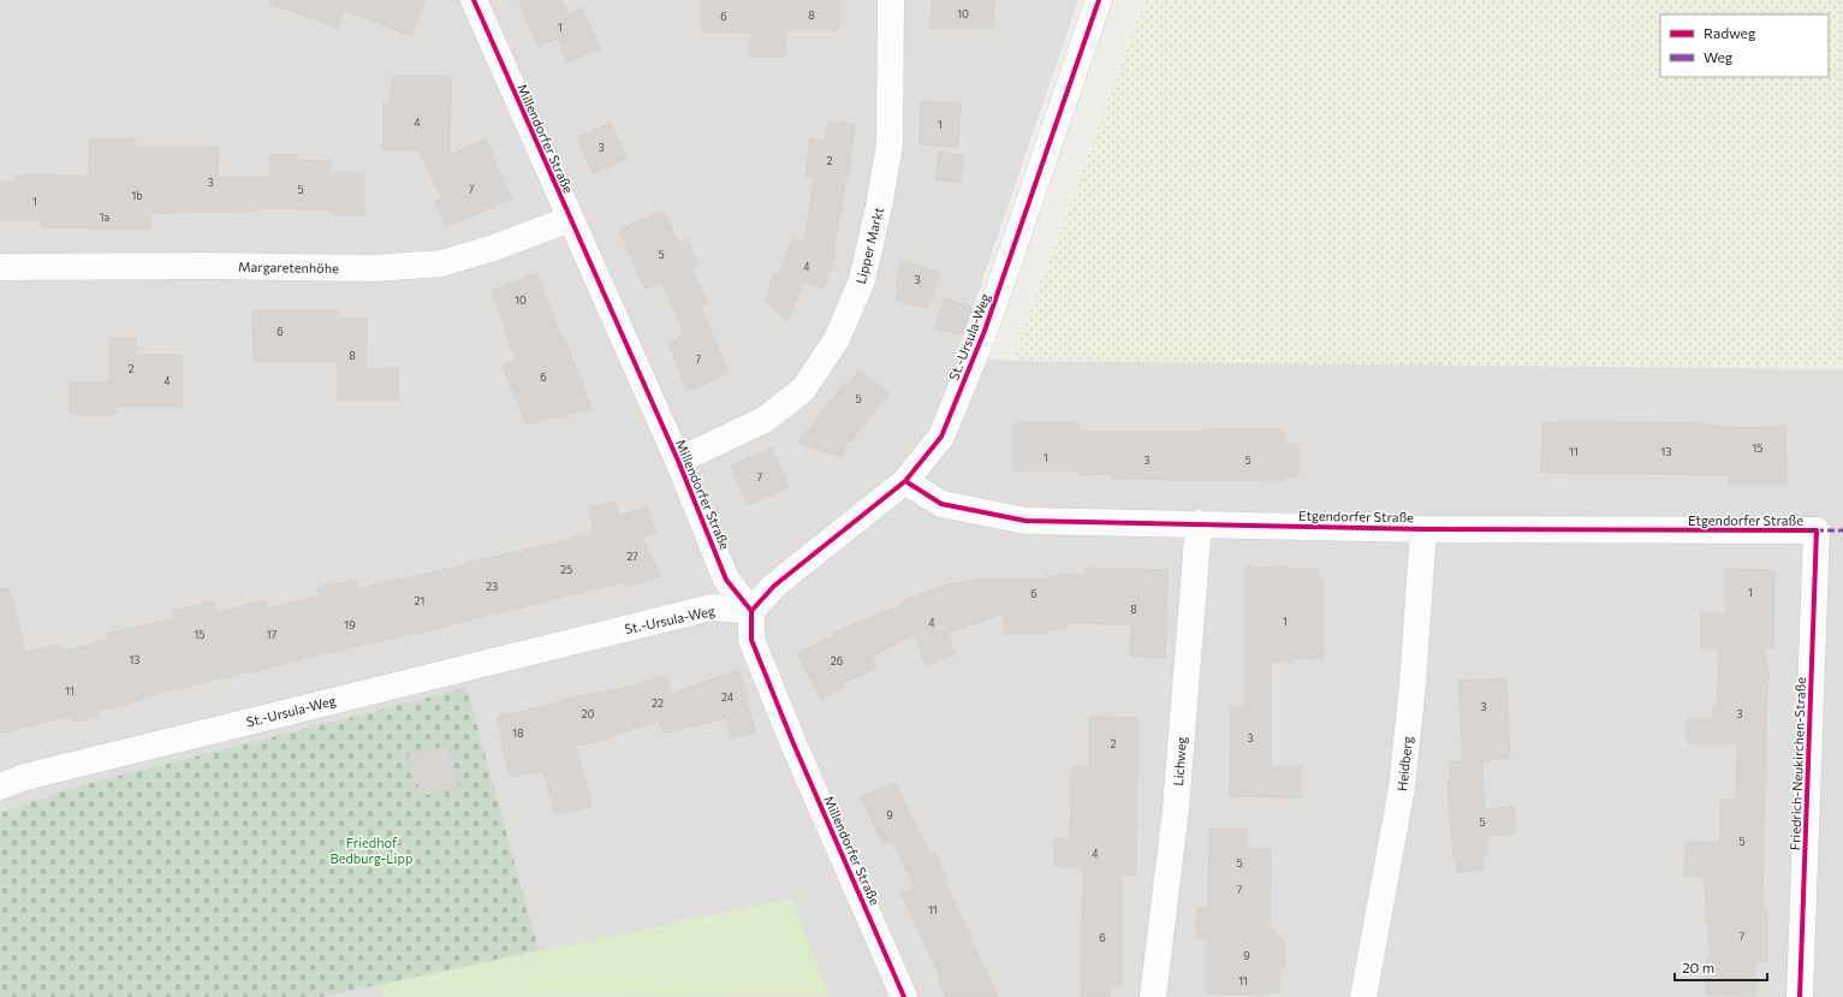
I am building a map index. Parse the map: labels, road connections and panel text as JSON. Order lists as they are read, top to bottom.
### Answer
{
  "streets": {
    "street": [
      "Millendorfer Straße",
      "Lipper Markt",
      "Margaretenhöhe",
      "St.-Ursula-Weg",
      "Etgendorfer Straße",
      "Lichweg",
      "Heidberg",
      "Friedrich-Neukirchen-Straße"
    ]
  },
  "crossings": [
    ["Millendorfer Straße", "Lipper Markt"],
    ["Millendorfer Straße", "Margaretenhöhe"],
    ["Millendorfer Straße", "St.-Ursula-Weg"],
    ["St.-Ursula-Weg", "Etgendorfer Straße"],
    ["Etgendorfer Straße", "Lichweg"],
    ["Etgendorfer Straße", "Heidberg"],
    ["Etgendorfer Straße", "Friedrich-Neukirchen-Straße"]
  ],
  "parks": ["Friedhof Bedburg-Lipp"],
  "house_numbers": [
    "10",
    "8",
    "6",
    "1",
    "4",
    "1",
    "3",
    "2",
    "3",
    "5",
    "7",
    "1b",
    "1",
    "1a",
    "5",
    "4",
    "3",
    "10",
    "6",
    "8",
    "7",
    "2",
    "6",
    "4",
    "5",
    "15",
    "11",
    "13",
    "1",
    "3",
    "5",
    "7",
    "27",
    "25",
    "23",
    "1",
    "6",
    "21",
    "8",
    "1",
    "4",
    "19",
    "15",
    "17",
    "13",
    "26",
    "11",
    "24",
    "22",
    "3",
    "20",
    "3",
    "18",
    "3",
    "2",
    "9",
    "5",
    "5",
    "4",
    "5",
    "7",
    "11",
    "7",
    "6",
    "9",
    "11"
  ],
  "legend": ["Radweg", "Weg"],
  "scale_bar": "20 m"
}
